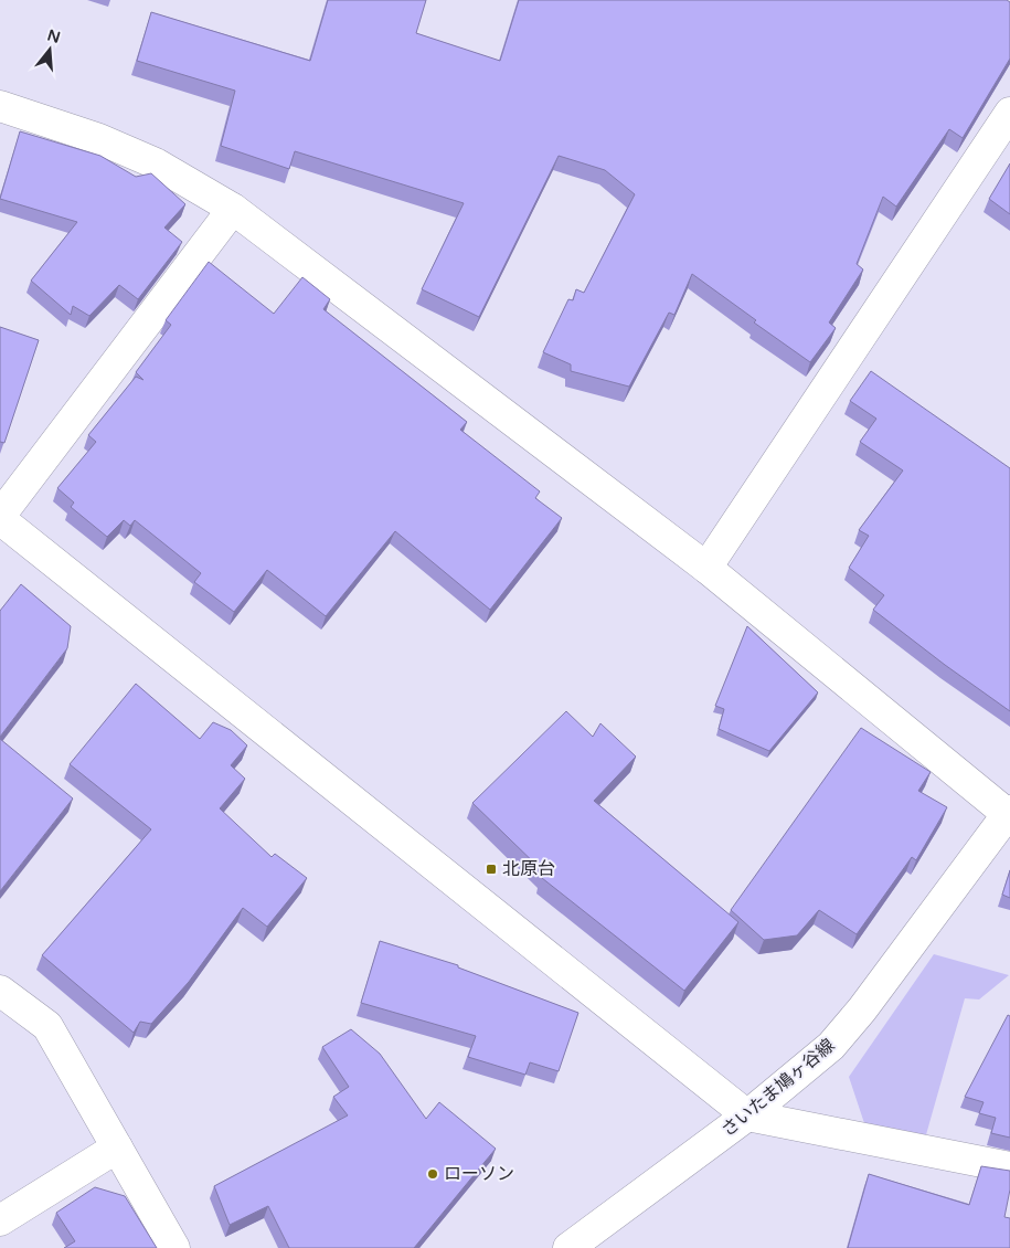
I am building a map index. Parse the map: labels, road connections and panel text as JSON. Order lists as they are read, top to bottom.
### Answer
{
  "streets": {
    "street": ["さいたま鳩ヶ谷線"]
  },
  "places": {
    "transit": ["北原台"],
    "other": ["ローソン"]
  },
  "north": "top"
}
